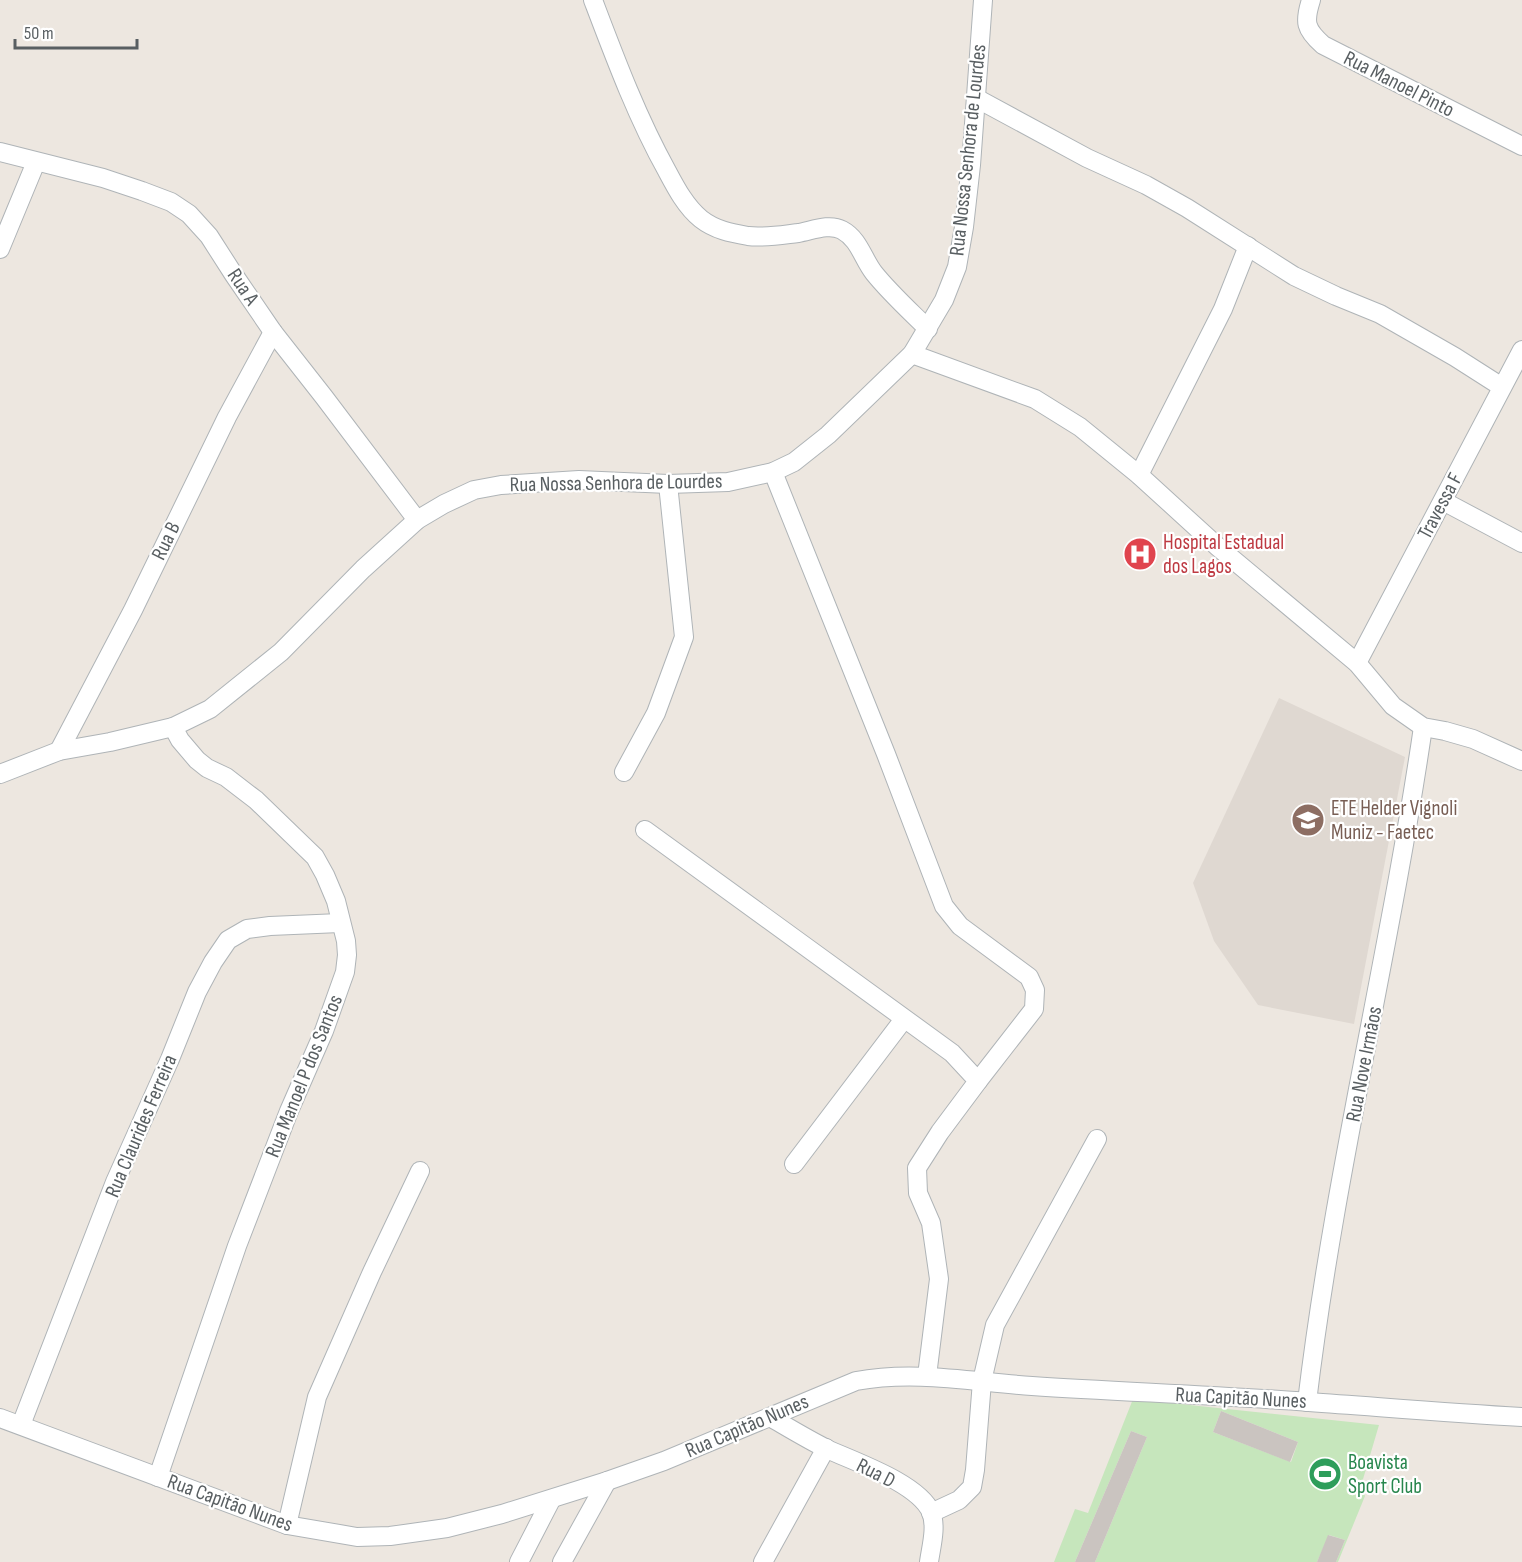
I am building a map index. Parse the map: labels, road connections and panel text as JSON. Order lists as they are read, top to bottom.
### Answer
{
  "streets": {
    "street": [
      "Rua Manoel Pinto",
      "Rua Nossa Senhora de Lourdes",
      "Rua A",
      "Travessa F",
      "Rua B",
      "Rua Nove Irmãos",
      "Rua Manoel P dos Santos",
      "Rua Claurides Ferreira",
      "Rua Capitão Nunes",
      "Rua D"
    ]
  },
  "crossings": [
    ["Rua Nossa Senhora de Lourdes", "Rua A"],
    ["Rua Nossa Senhora de Lourdes", "Rua B"],
    ["Rua Nossa Senhora de Lourdes", "Rua Manoel P dos Santos"],
    ["Rua A", "Rua B"],
    ["Rua Nove Irmãos", "Rua Capitão Nunes"],
    ["Rua Manoel P dos Santos", "Rua Claurides Ferreira"],
    ["Rua Manoel P dos Santos", "Rua Capitão Nunes"],
    ["Rua Claurides Ferreira", "Rua Capitão Nunes"],
    ["Rua Capitão Nunes", "Rua D"]
  ],
  "places": {
    "hospital": ["Hospital Estadual dos Lagos"],
    "school or university": ["ETE Helder Vignoli Muniz - Faetec"],
    "sports": ["Boavista Sport Club"]
  },
  "scale_bar": "50 m"
}
